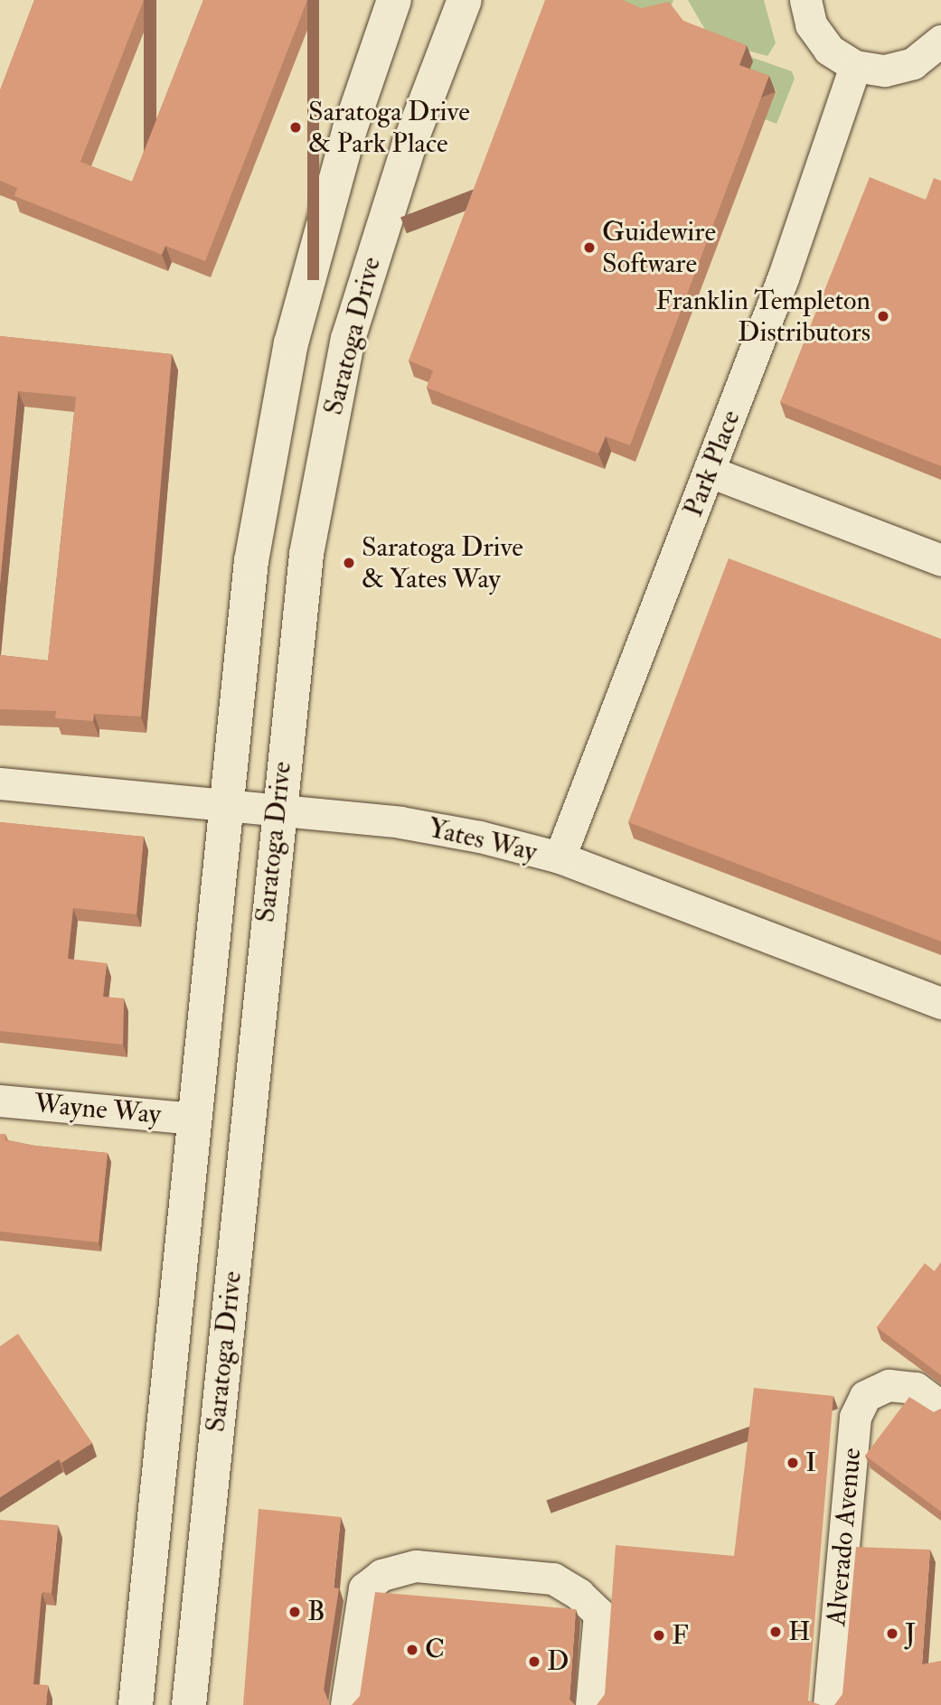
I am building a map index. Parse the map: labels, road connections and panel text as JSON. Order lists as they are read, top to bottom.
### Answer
{
  "streets": {
    "main road": ["Saratoga Drive"],
    "street": [
      "Park Place",
      "Yates Way",
      "Wayne Way",
      "Alverado Avenue"
    ]
  },
  "crossings": [
    ["Saratoga Drive", "Yates Way"],
    ["Saratoga Drive", "Wayne Way"],
    ["Park Place", "Yates Way"]
  ],
  "places": [
    "Saratoga Drive & Park Place",
    "Guidewire Software",
    "Franklin Templeton Distributors",
    "Saratoga Drive & Yates Way",
    "I",
    "B",
    "H",
    "J",
    "F",
    "C",
    "D"
  ]
}
